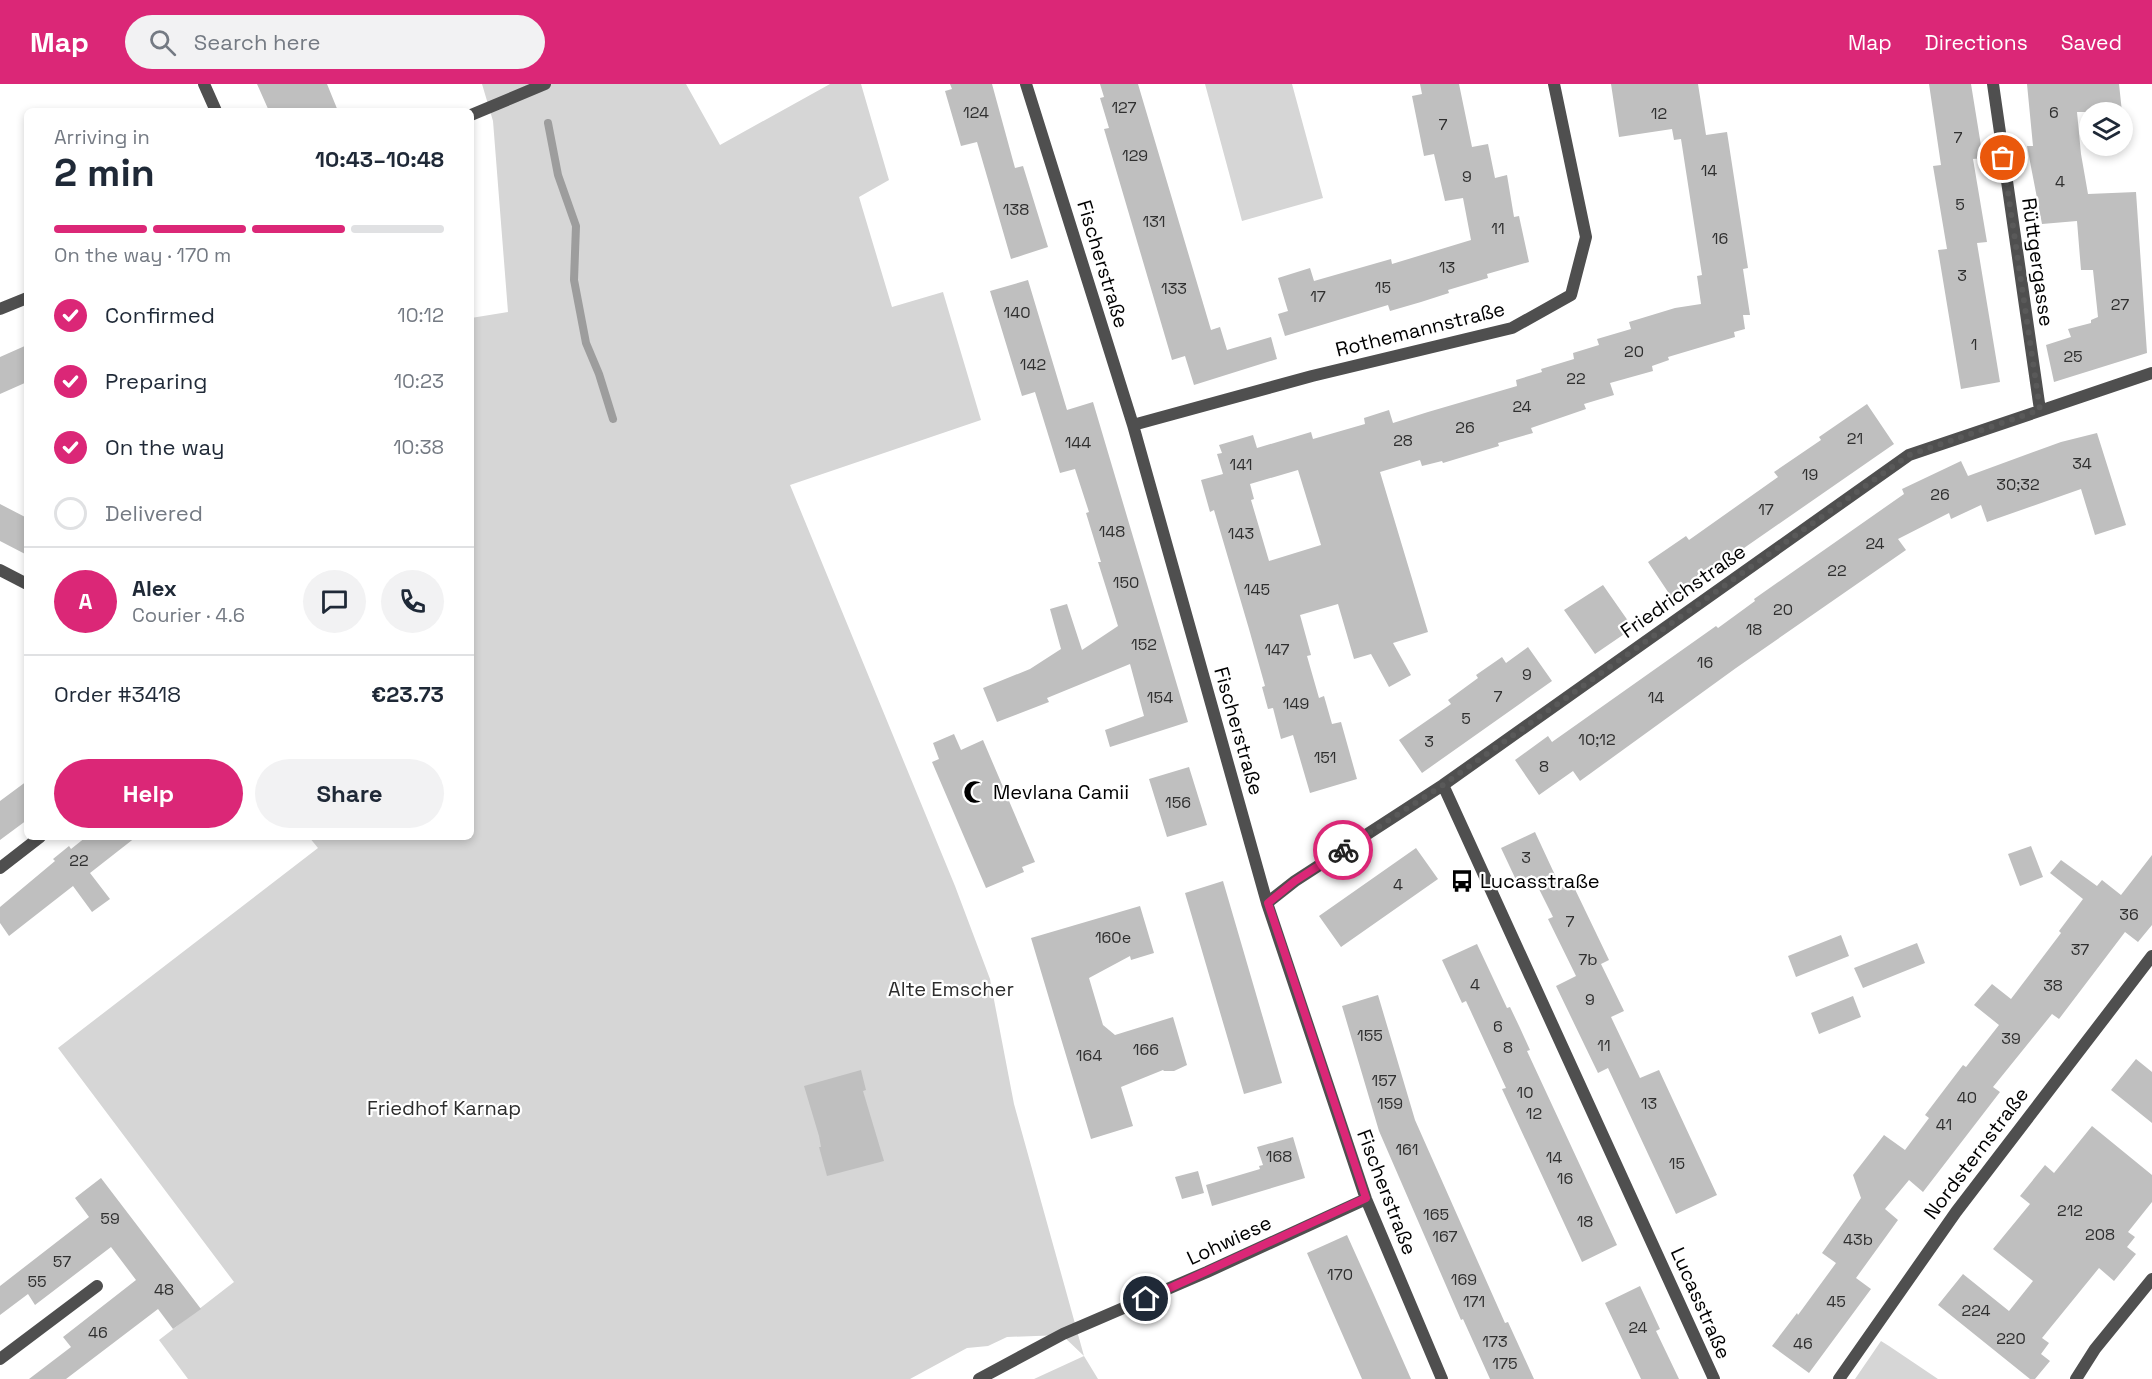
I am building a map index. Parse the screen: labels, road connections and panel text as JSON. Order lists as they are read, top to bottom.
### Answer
{
  "streets": {
    "street": [
      "Rüttgergasse",
      "Fischerstraße",
      "Rothemannstraße",
      "Friedrichstraße",
      "Nordsternstraße",
      "Lohwiese",
      "Lucasstraße"
    ]
  },
  "crossings": [
    ["Rüttgergasse", "Friedrichstraße"],
    ["Fischerstraße", "Rothemannstraße"],
    ["Fischerstraße", "Friedrichstraße"],
    ["Fischerstraße", "Lohwiese"],
    ["Friedrichstraße", "Lucasstraße"]
  ],
  "parks": ["Alte Emscher", "Friedhof Karnap"],
  "places": {
    "mosque": ["Mevlana Camii"],
    "bus stop": ["Lucasstraße"]
  },
  "house_numbers": [
    "127",
    "124",
    "6",
    "12",
    "7",
    "7",
    "129",
    "14",
    "9",
    "4",
    "5",
    "138",
    "131",
    "11",
    "16",
    "13",
    "3",
    "15",
    "133",
    "17",
    "27",
    "140",
    "1",
    "20",
    "25",
    "142",
    "22",
    "24",
    "26",
    "21",
    "28",
    "144",
    "34",
    "141",
    "19",
    "30;32",
    "26",
    "17",
    "148",
    "143",
    "24",
    "22",
    "150",
    "145",
    "20",
    "18",
    "152",
    "147",
    "16",
    "9",
    "7",
    "154",
    "14",
    "149",
    "5",
    "10;12",
    "3",
    "151",
    "8",
    "156",
    "3",
    "22",
    "4",
    "36",
    "7",
    "160e",
    "37",
    "7b",
    "4",
    "38",
    "9",
    "6",
    "155",
    "39",
    "11",
    "8",
    "166",
    "164",
    "157",
    "10",
    "40",
    "159",
    "13",
    "12",
    "41",
    "161",
    "168",
    "14",
    "15",
    "16",
    "212",
    "165",
    "59",
    "18",
    "208",
    "167",
    "43b",
    "57",
    "170",
    "169",
    "55",
    "48",
    "171",
    "45",
    "224",
    "24",
    "46",
    "220",
    "173",
    "46",
    "175"
  ],
  "page": {
    "header": "Map",
    "search": "Search here",
    "nav": ["Map", "Directions", "Saved"],
    "heading": ["2 min", "Arriving in", "10:43–10:48"],
    "panel": [
      "Alex",
      "Courier · 4.6",
      "Order #3418",
      "€23.73"
    ],
    "bar": "On the way · 170 m",
    "list": [
      ["Confirmed", "10:12"],
      ["Preparing", "10:23"],
      ["On the way", "10:38"],
      "Delivered"
    ],
    "round": "A",
    "buttons": ["Help", "Share"]
  }
}
